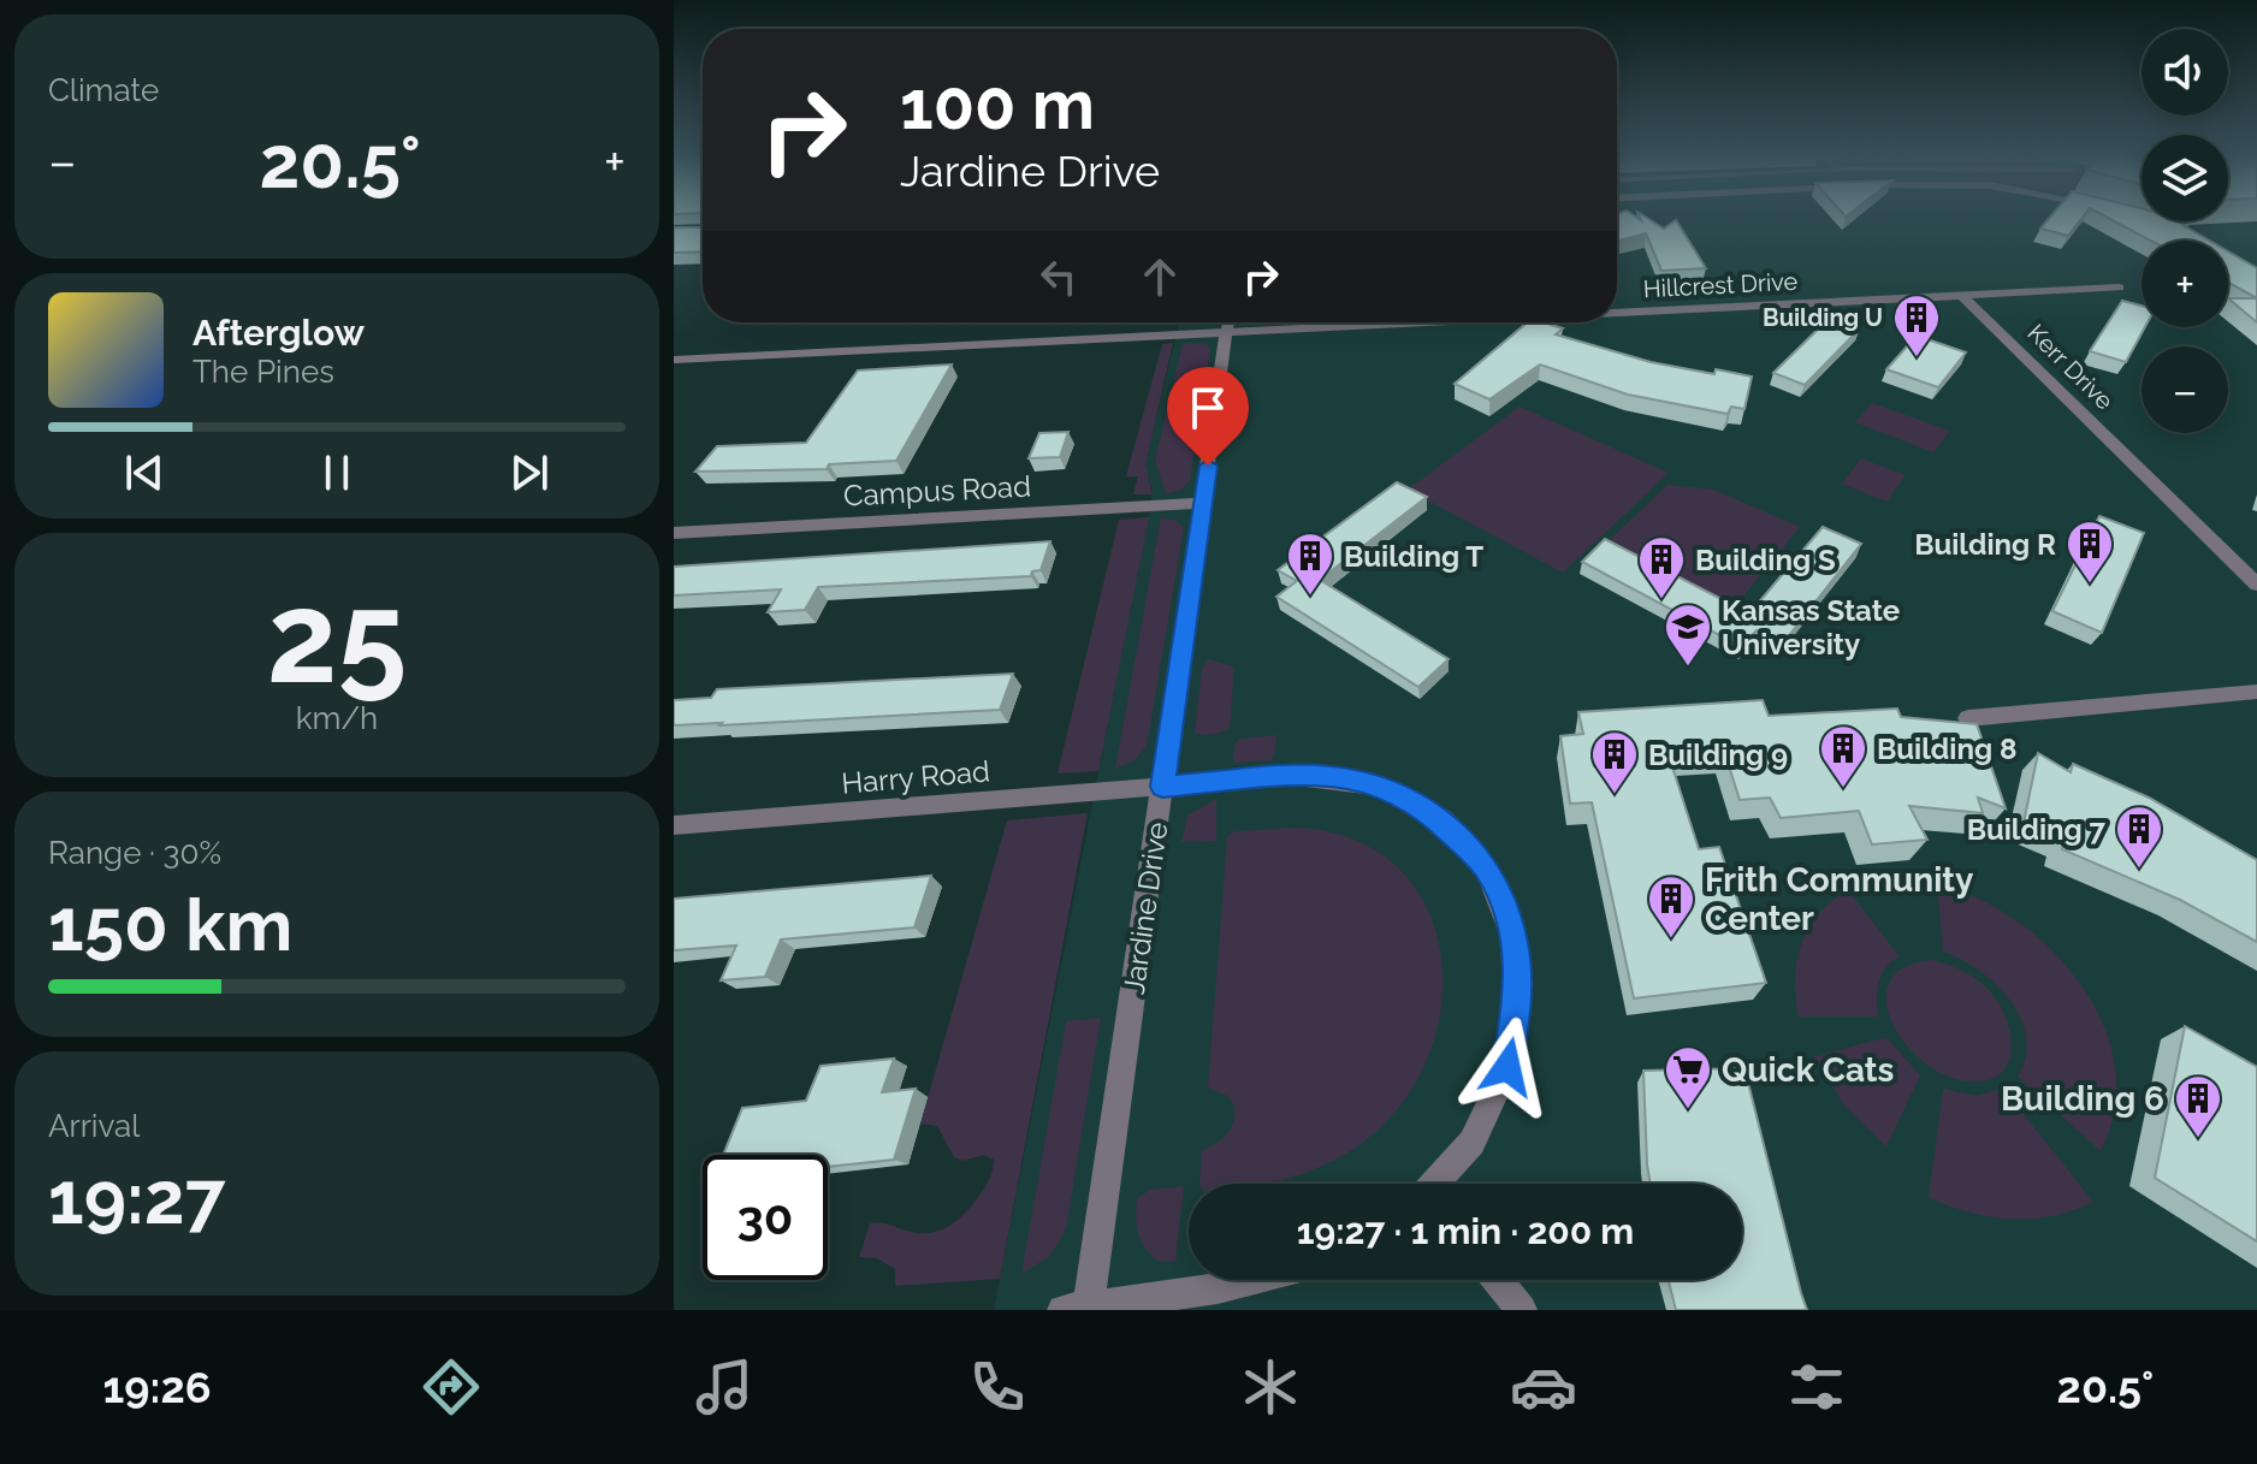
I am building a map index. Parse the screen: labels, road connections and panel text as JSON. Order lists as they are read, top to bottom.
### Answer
{
  "streets": {
    "street": [
      "Hillcrest Drive",
      "Kerr Drive",
      "Campus Road",
      "Harry Road",
      "Jardine Drive"
    ]
  },
  "crossings": [
    ["Hillcrest Drive", "Kerr Drive"],
    ["Hillcrest Drive", "Jardine Drive"],
    ["Campus Road", "Jardine Drive"],
    ["Harry Road", "Jardine Drive"]
  ],
  "places": {
    "building": [
      "Building U",
      "Building R",
      "Building T",
      "Building S",
      "Building 8",
      "Building 9",
      "Building 7",
      "Frith Community Center",
      "Building 6"
    ],
    "school or university": ["Kansas State University"],
    "supermarket": ["Quick Cats"]
  },
  "page": {
    "tile": [
      "Climate",
      ["25", "km/h"],
      ["Range · 30%", "150 km"],
      ["Arrival", "19:27"]
    ],
    "map_buttons": ["+", "−"],
    "turn": ["100 m", "Jardine Drive"],
    "heat": ["−", "20.5°", "+"],
    "song": ["Afterglow", "The Pines"],
    "limit": "30",
    "trip": "19:27 · 1 min · 200 m",
    "tabs": ["19:26", "20.5°"]
  }
}
